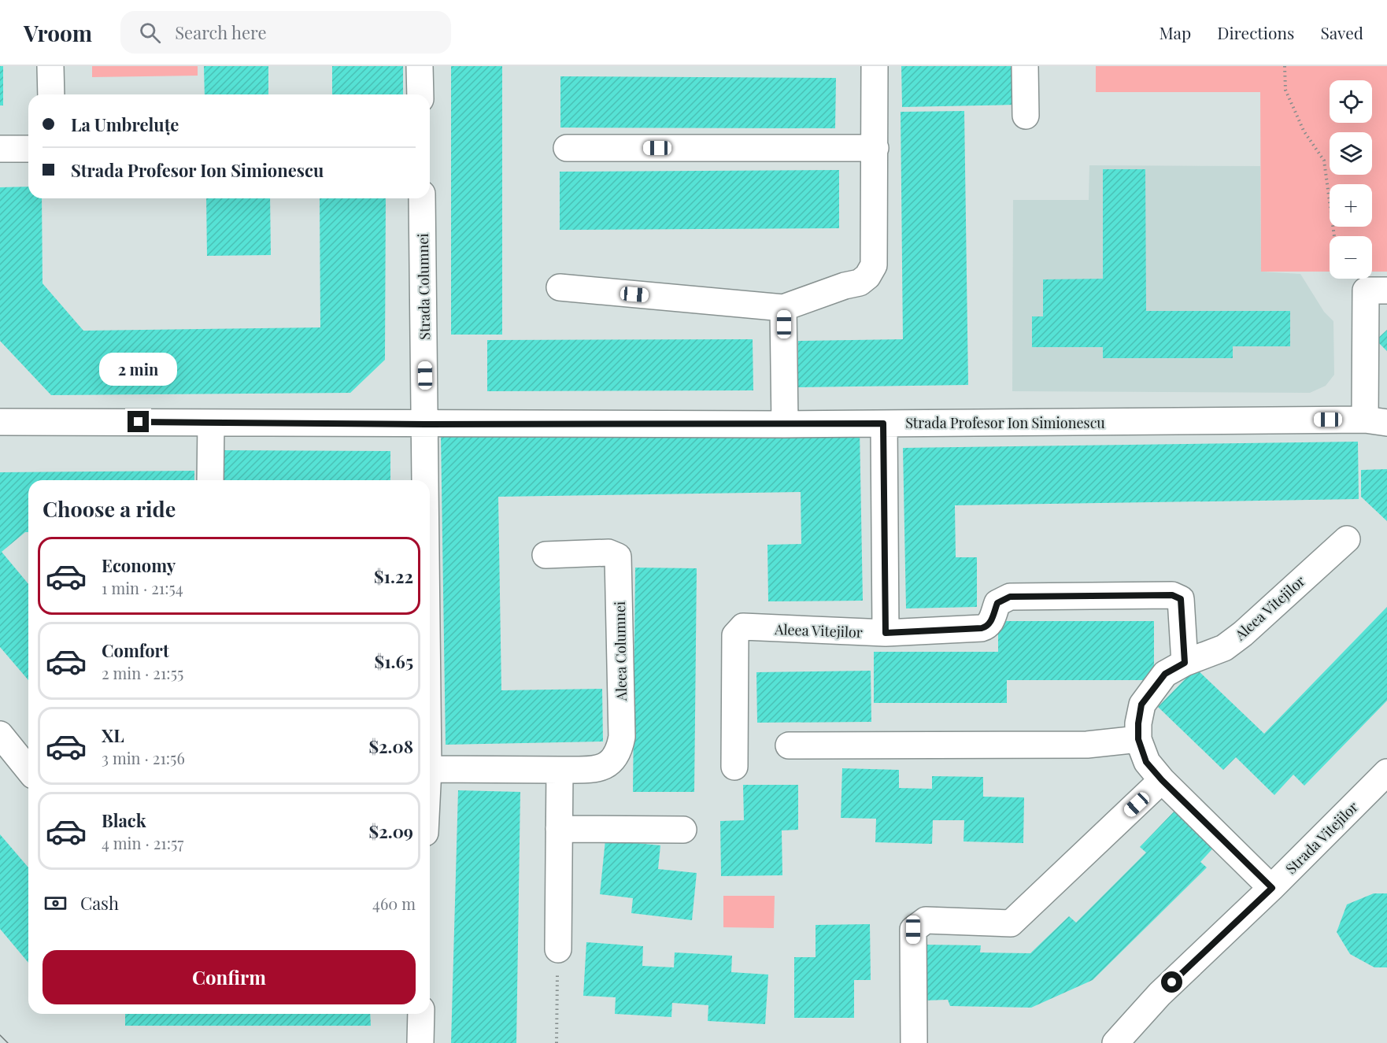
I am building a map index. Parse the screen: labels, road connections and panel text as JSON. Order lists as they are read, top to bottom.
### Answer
{
  "streets": {
    "street": [
      "Strada Columnei",
      "Strada Profesor Ion Simionescu",
      "Aleea Vitejilor",
      "Aleea Columnei",
      "Strada Vitejilor"
    ]
  },
  "crossings": [
    ["Strada Columnei", "Strada Profesor Ion Simionescu"],
    ["Aleea Vitejilor", "Strada Vitejilor"]
  ],
  "page": {
    "header": "Vroom",
    "search": "Search here",
    "nav": ["Map", "Directions", "Saved"],
    "map_buttons": ["+", "−"],
    "banner": ["La Umbreluțe", "Strada Profesor Ion Simionescu"],
    "bubble": "2 min",
    "heading": "Choose a ride",
    "list": [
      {
        "name": "Economy",
        "note": "1 min · 21:54",
        "value": "$1.22"
      },
      {
        "name": "Comfort",
        "note": "2 min · 21:55",
        "value": "$1.65"
      },
      {
        "name": "XL",
        "note": "3 min · 21:56",
        "value": "$2.08"
      },
      {
        "name": "Black",
        "note": "4 min · 21:57",
        "value": "$2.09"
      }
    ],
    "pay": ["Cash", "460 m"],
    "buttons": "Confirm"
  }
}
